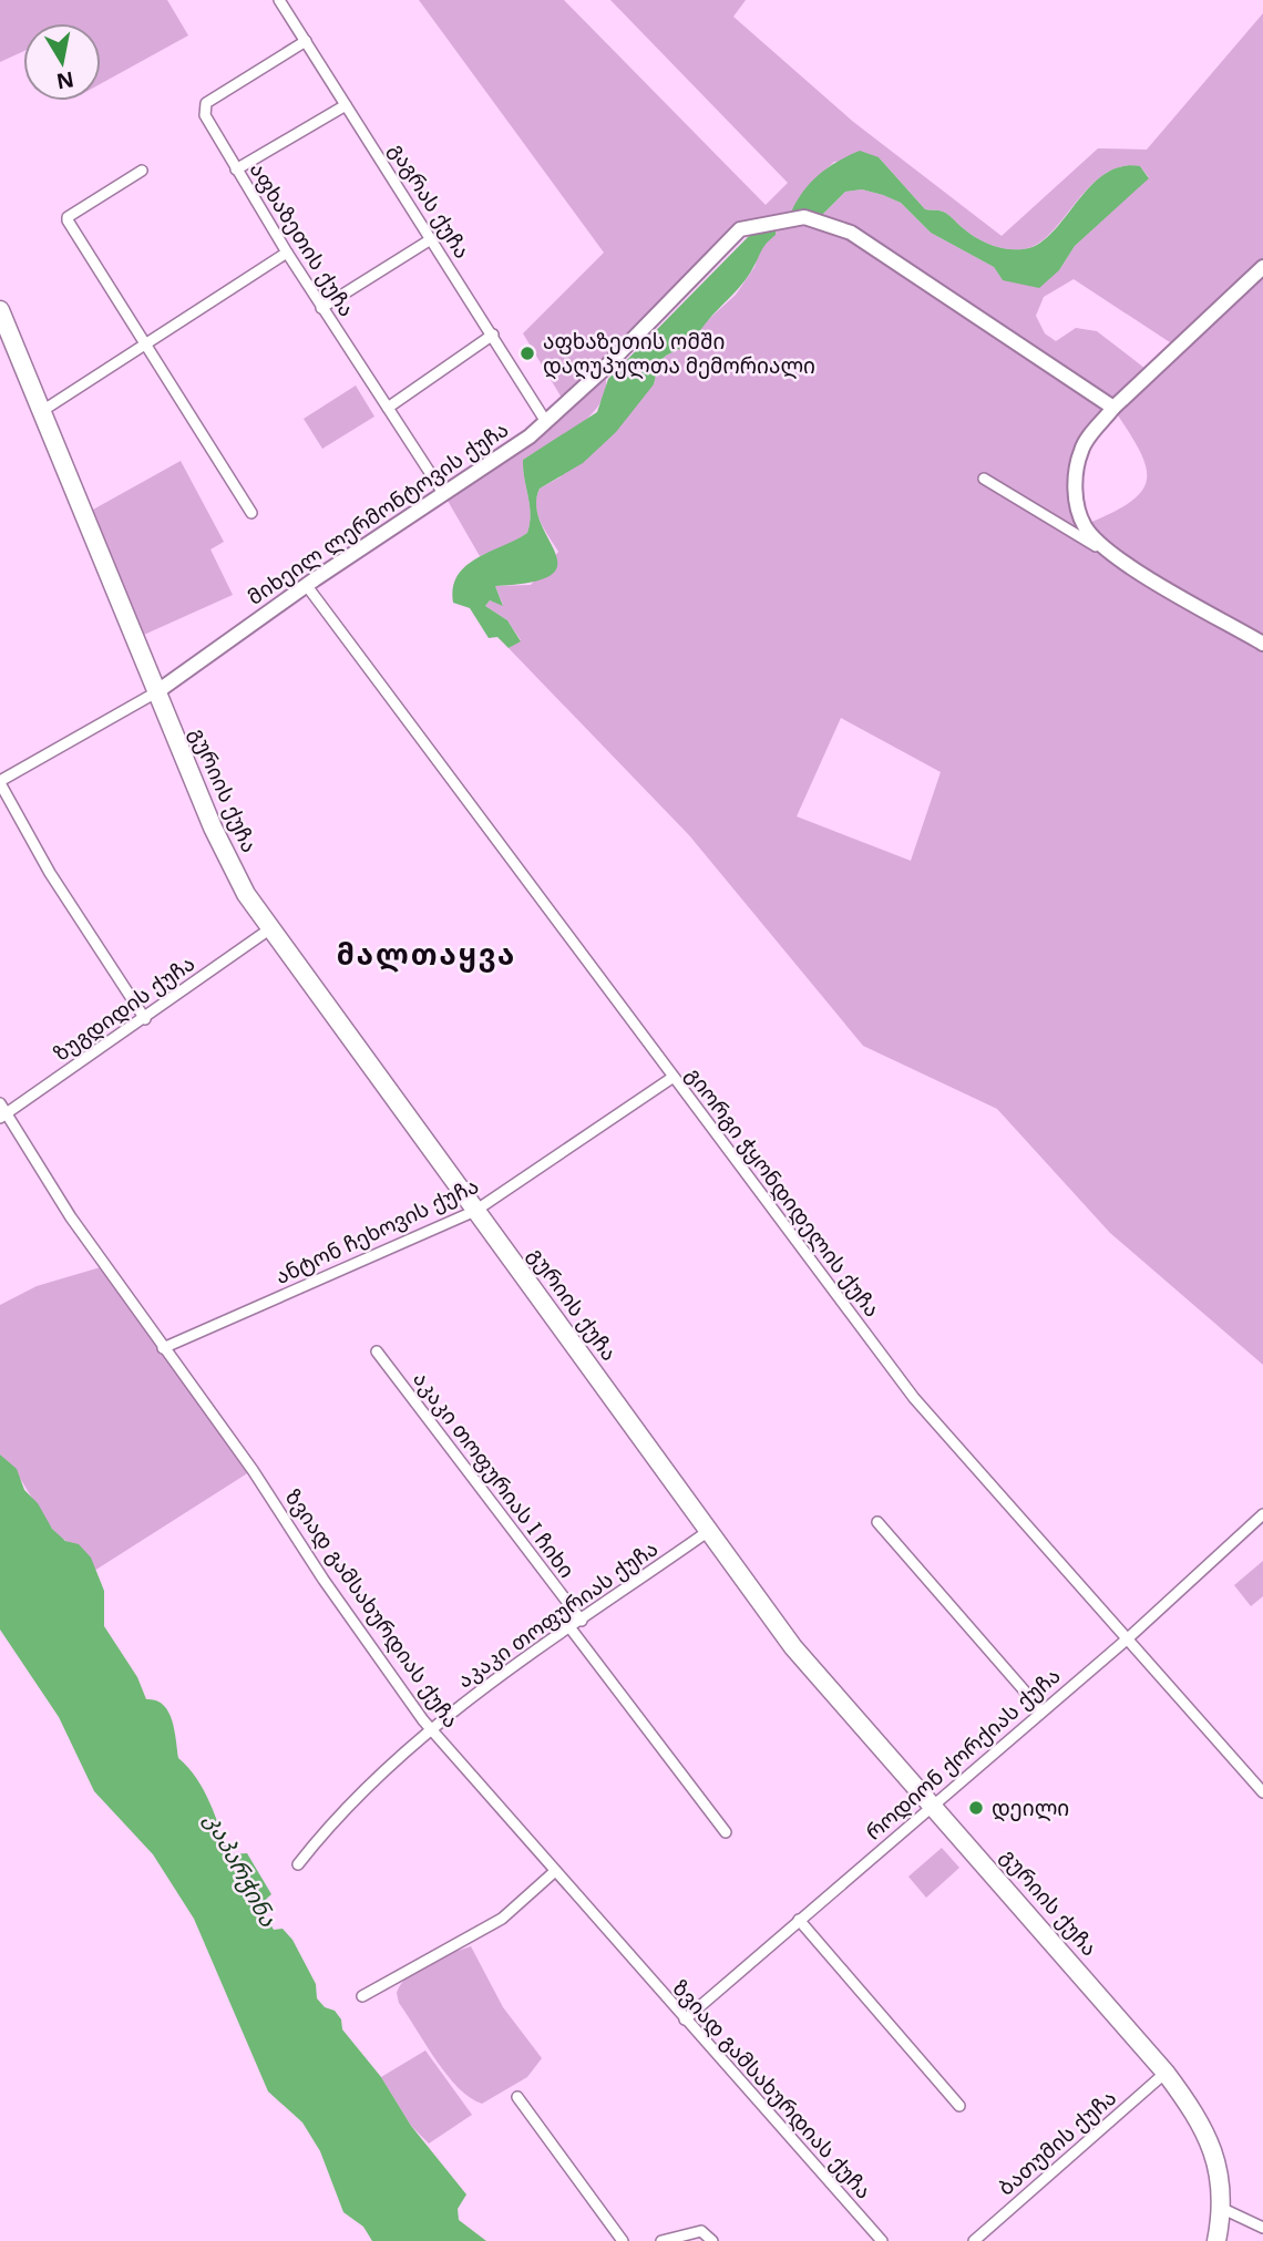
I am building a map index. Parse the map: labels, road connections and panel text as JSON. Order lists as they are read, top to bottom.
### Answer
{
  "streets": {
    "highway": ["გურიის ქუჩა"],
    "street": [
      "გაგრას ქუჩა",
      "აფხაზეთის ქუჩა",
      "მიხეილ ლერმონტოვის ქუჩა",
      "ზუგდიდის ქუჩა",
      "გიორგი ჭყონდიდელის ქუჩა",
      "ანტონ ჩეხოვის ქუჩა",
      "აკაკი თოფურიას I ჩიხი",
      "ზვიად გამსახურდიას ქუჩა",
      "აკაკი თოფურიას ქუჩა",
      "როდიონ ქორქიას ქუჩა",
      "ბათუმის ქუჩა"
    ]
  },
  "crossings": [
    ["გაგრას ქუჩა", "აფხაზეთის ქუჩა"],
    ["გაგრას ქუჩა", "მიხეილ ლერმონტოვის ქუჩა"],
    ["აფხაზეთის ქუჩა", "მიხეილ ლერმონტოვის ქუჩა"],
    ["მიხეილ ლერმონტოვის ქუჩა", "გურიის ქუჩა"],
    ["მიხეილ ლერმონტოვის ქუჩა", "გიორგი ჭყონდიდელის ქუჩა"],
    ["გურიის ქუჩა", "ზუგდიდის ქუჩა"],
    ["გურიის ქუჩა", "ანტონ ჩეხოვის ქუჩა"],
    ["გურიის ქუჩა", "აკაკი თოფურიას ქუჩა"],
    ["გურიის ქუჩა", "როდიონ ქორქიას ქუჩა"],
    ["გურიის ქუჩა", "ბათუმის ქუჩა"],
    ["ზუგდიდის ქუჩა", "ზვიად გამსახურდიას ქუჩა"],
    ["გიორგი ჭყონდიდელის ქუჩა", "ანტონ ჩეხოვის ქუჩა"],
    ["გიორგი ჭყონდიდელის ქუჩა", "როდიონ ქორქიას ქუჩა"],
    ["ანტონ ჩეხოვის ქუჩა", "ზვიად გამსახურდიას ქუჩა"],
    ["აკაკი თოფურიას I ჩიხი", "აკაკი თოფურიას ქუჩა"],
    ["ზვიად გამსახურდიას ქუჩა", "აკაკი თოფურიას ქუჩა"],
    ["ზვიად გამსახურდიას ქუჩა", "როდიონ ქორქიას ქუჩა"]
  ],
  "districts": ["მალთაყვა"],
  "water": ["კაპარჭინა"],
  "places": ["აფხაზეთის ომში დაღუპულთა მემორიალი", "დეილი"],
  "north": "bottom"
}
